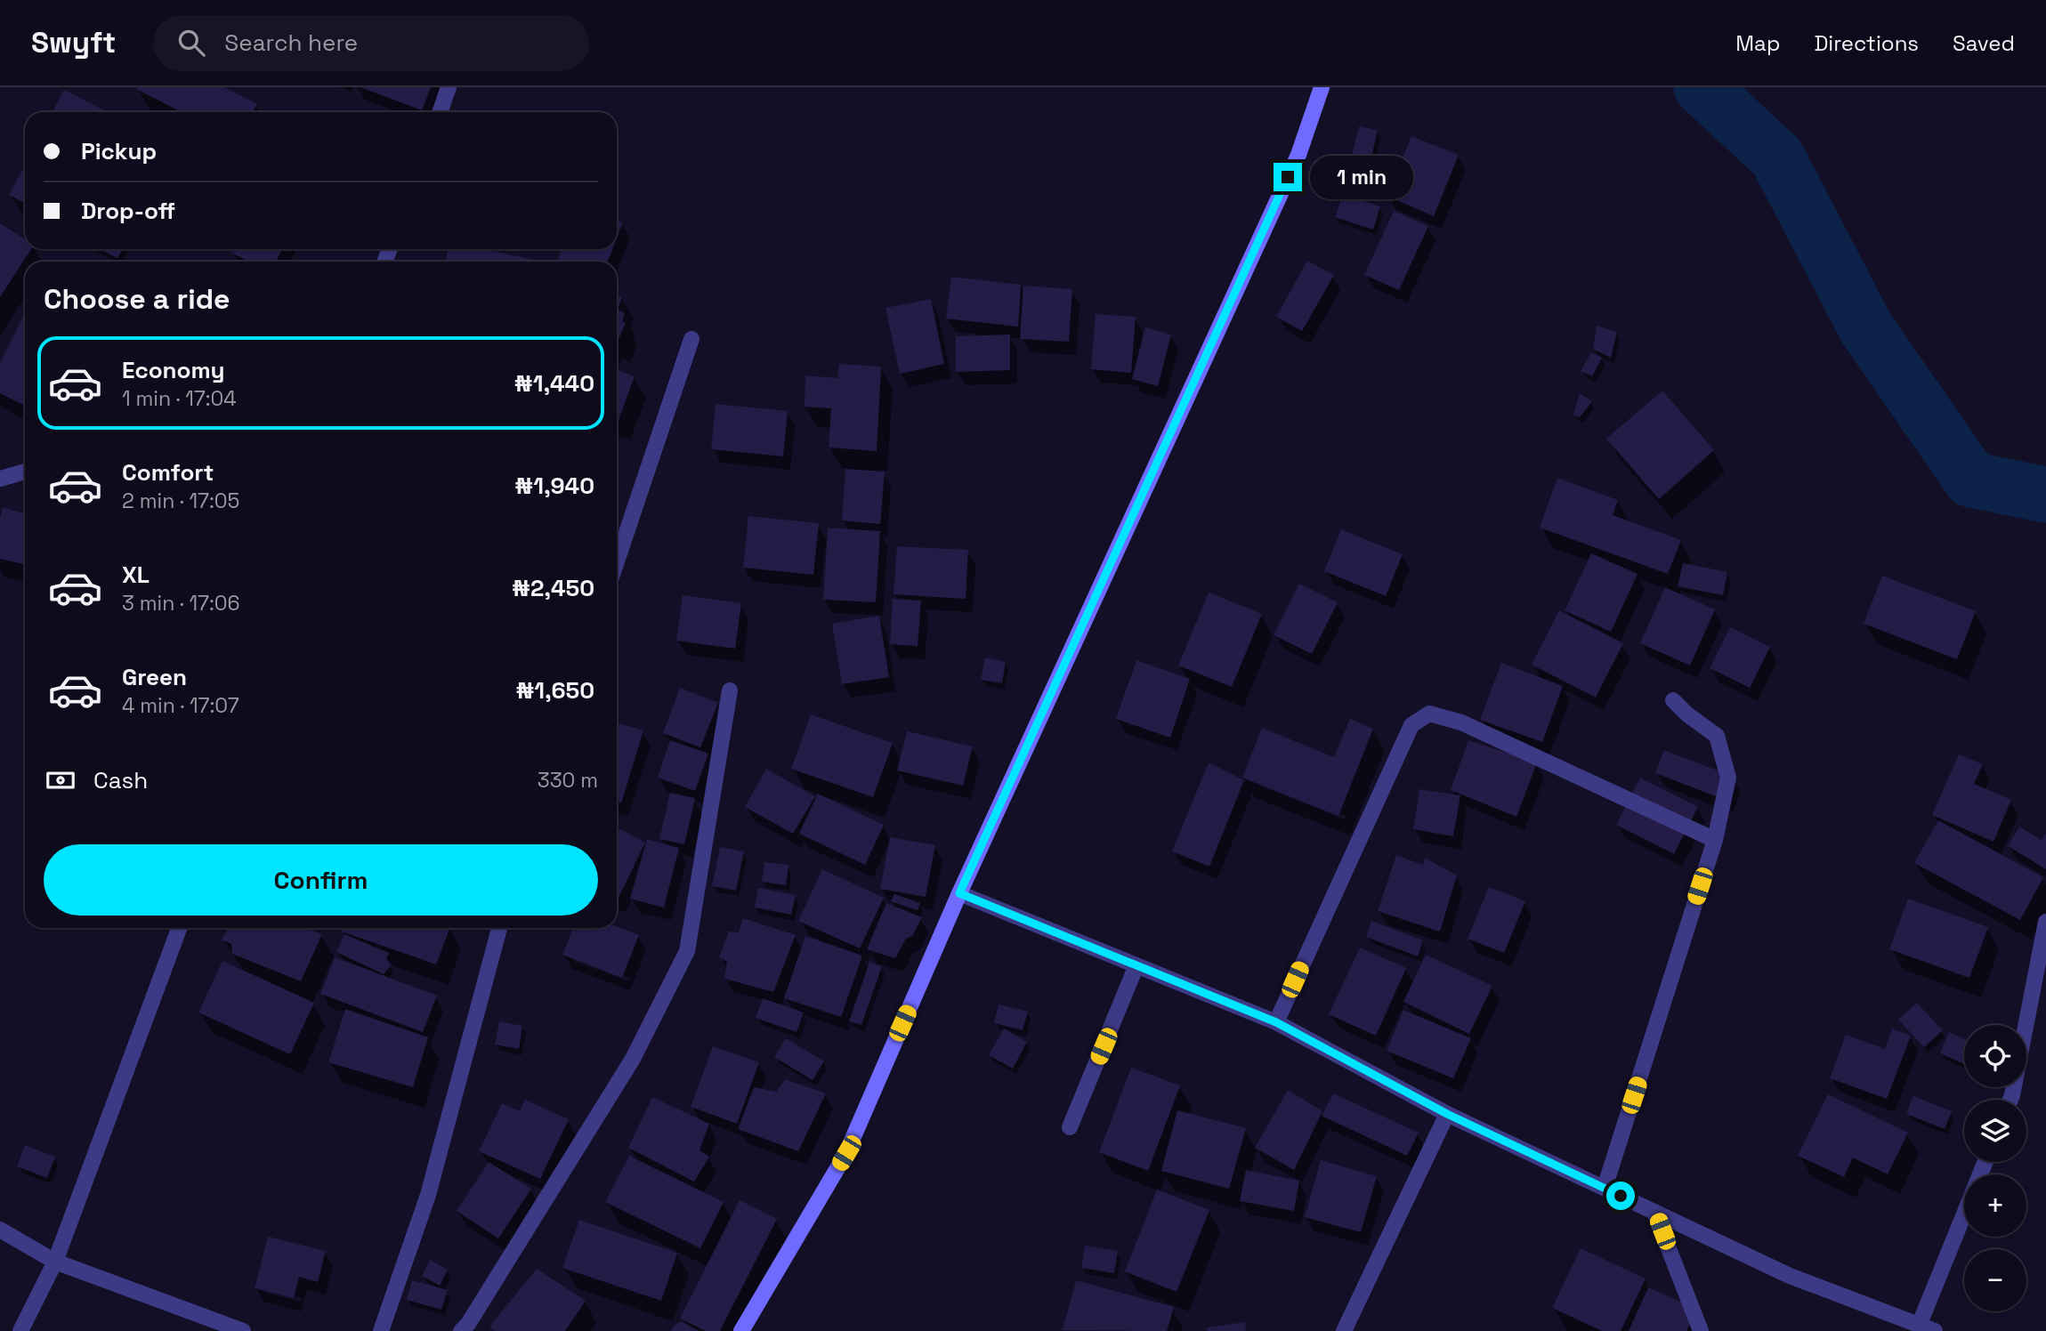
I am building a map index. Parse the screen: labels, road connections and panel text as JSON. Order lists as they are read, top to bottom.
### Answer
{
  "page": {
    "header": "Swyft",
    "search": "Search here",
    "nav": ["Map", "Directions", "Saved"],
    "banner": ["Pickup", "Drop-off"],
    "bubble": "1 min",
    "heading": "Choose a ride",
    "list": [
      {
        "name": "Economy",
        "note": "1 min · 17:04",
        "value": "₦1,440"
      },
      {
        "name": "Comfort",
        "note": "2 min · 17:05",
        "value": "₦1,940"
      },
      {
        "name": "XL",
        "note": "3 min · 17:06",
        "value": "₦2,450"
      },
      {
        "name": "Green",
        "note": "4 min · 17:07",
        "value": "₦1,650"
      }
    ],
    "pay": ["Cash", "330 m"],
    "buttons": "Confirm",
    "map_buttons": ["+", "−"]
  }
}
